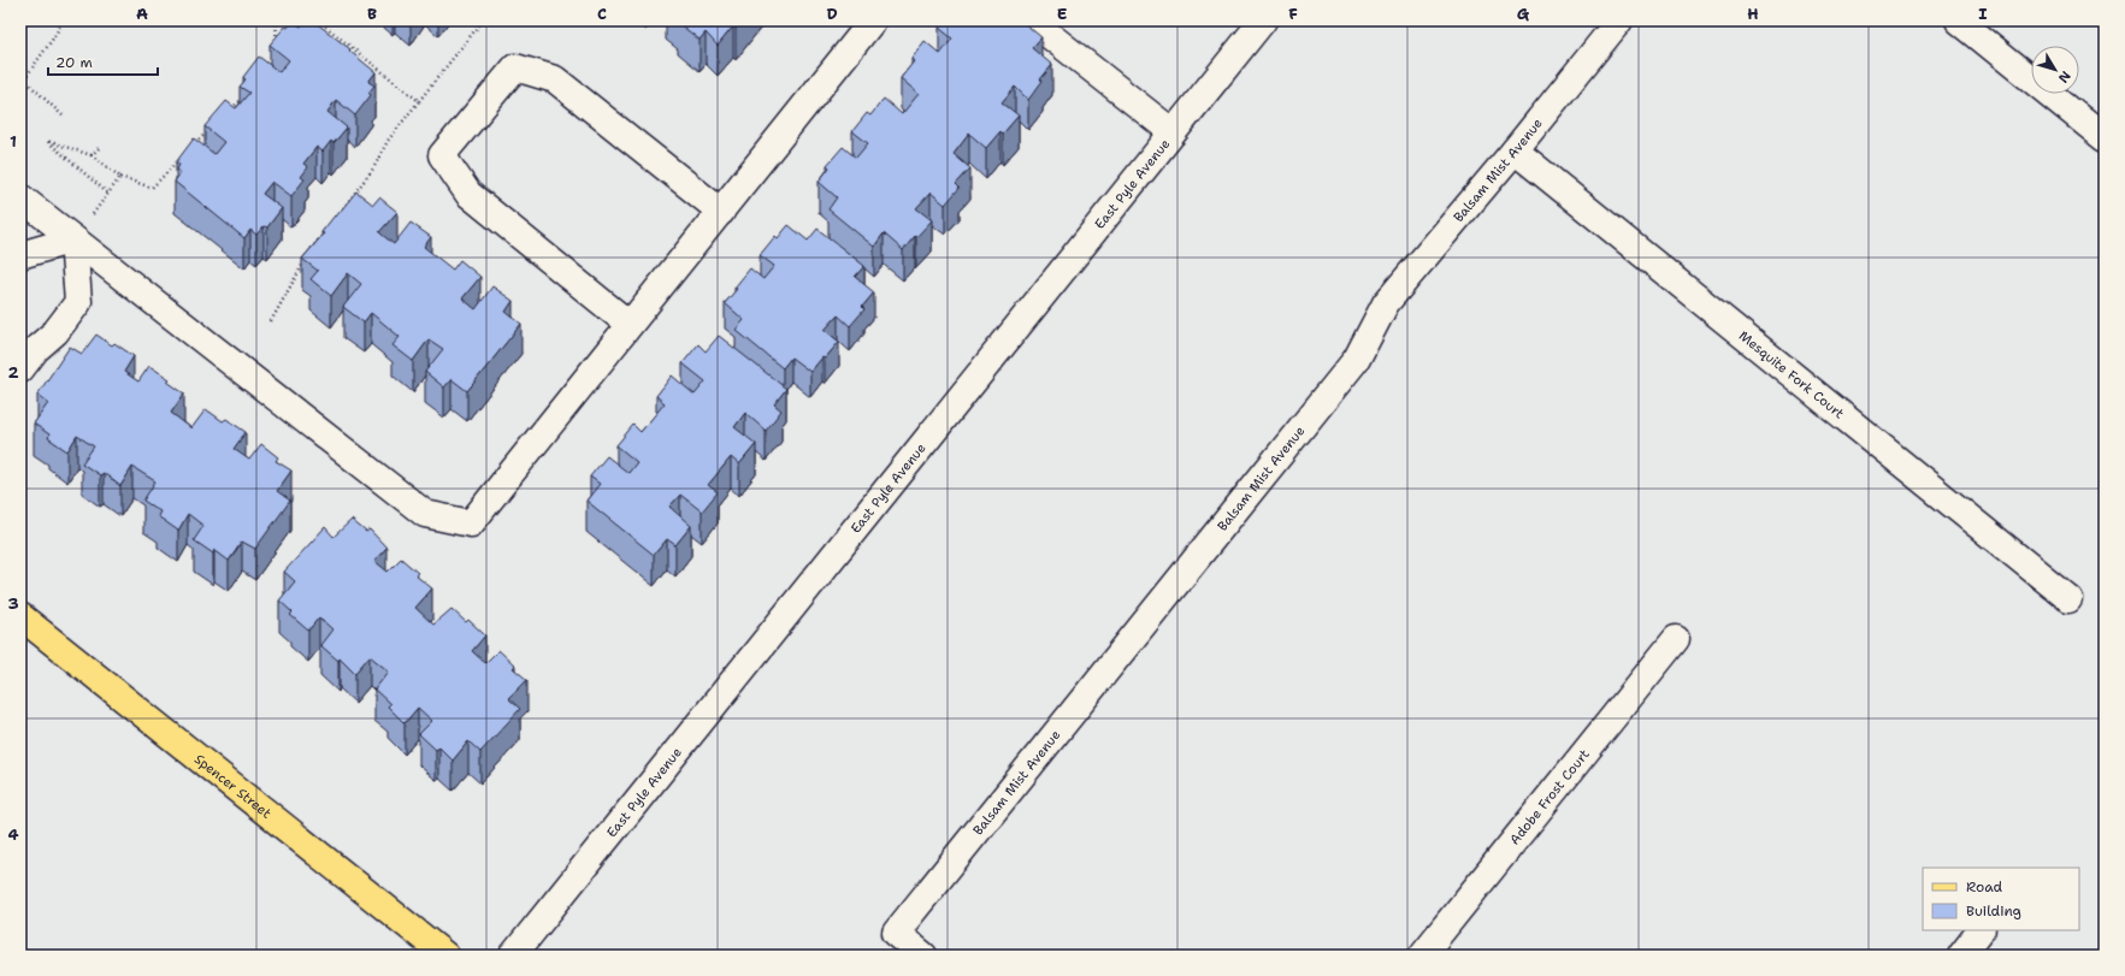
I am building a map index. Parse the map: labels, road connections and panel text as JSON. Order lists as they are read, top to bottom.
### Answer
{
  "streets": {
    "main road": ["Spencer Street"],
    "street": [
      "Balsam Mist Avenue",
      "East Pyle Avenue",
      "Mesquite Fork Court",
      "Adobe Frost Court"
    ]
  },
  "crossings": [
    ["Balsam Mist Avenue", "Mesquite Fork Court"]
  ],
  "legend": ["Road", "Building"],
  "scale_bar": "20 m",
  "north": "bottom right",
  "grid": {
    "columns": [
      "A",
      "B",
      "C",
      "D",
      "E",
      "F",
      "G",
      "H",
      "I"
    ],
    "rows": [
      "1",
      "2",
      "3",
      "4"
    ]
  }
}
